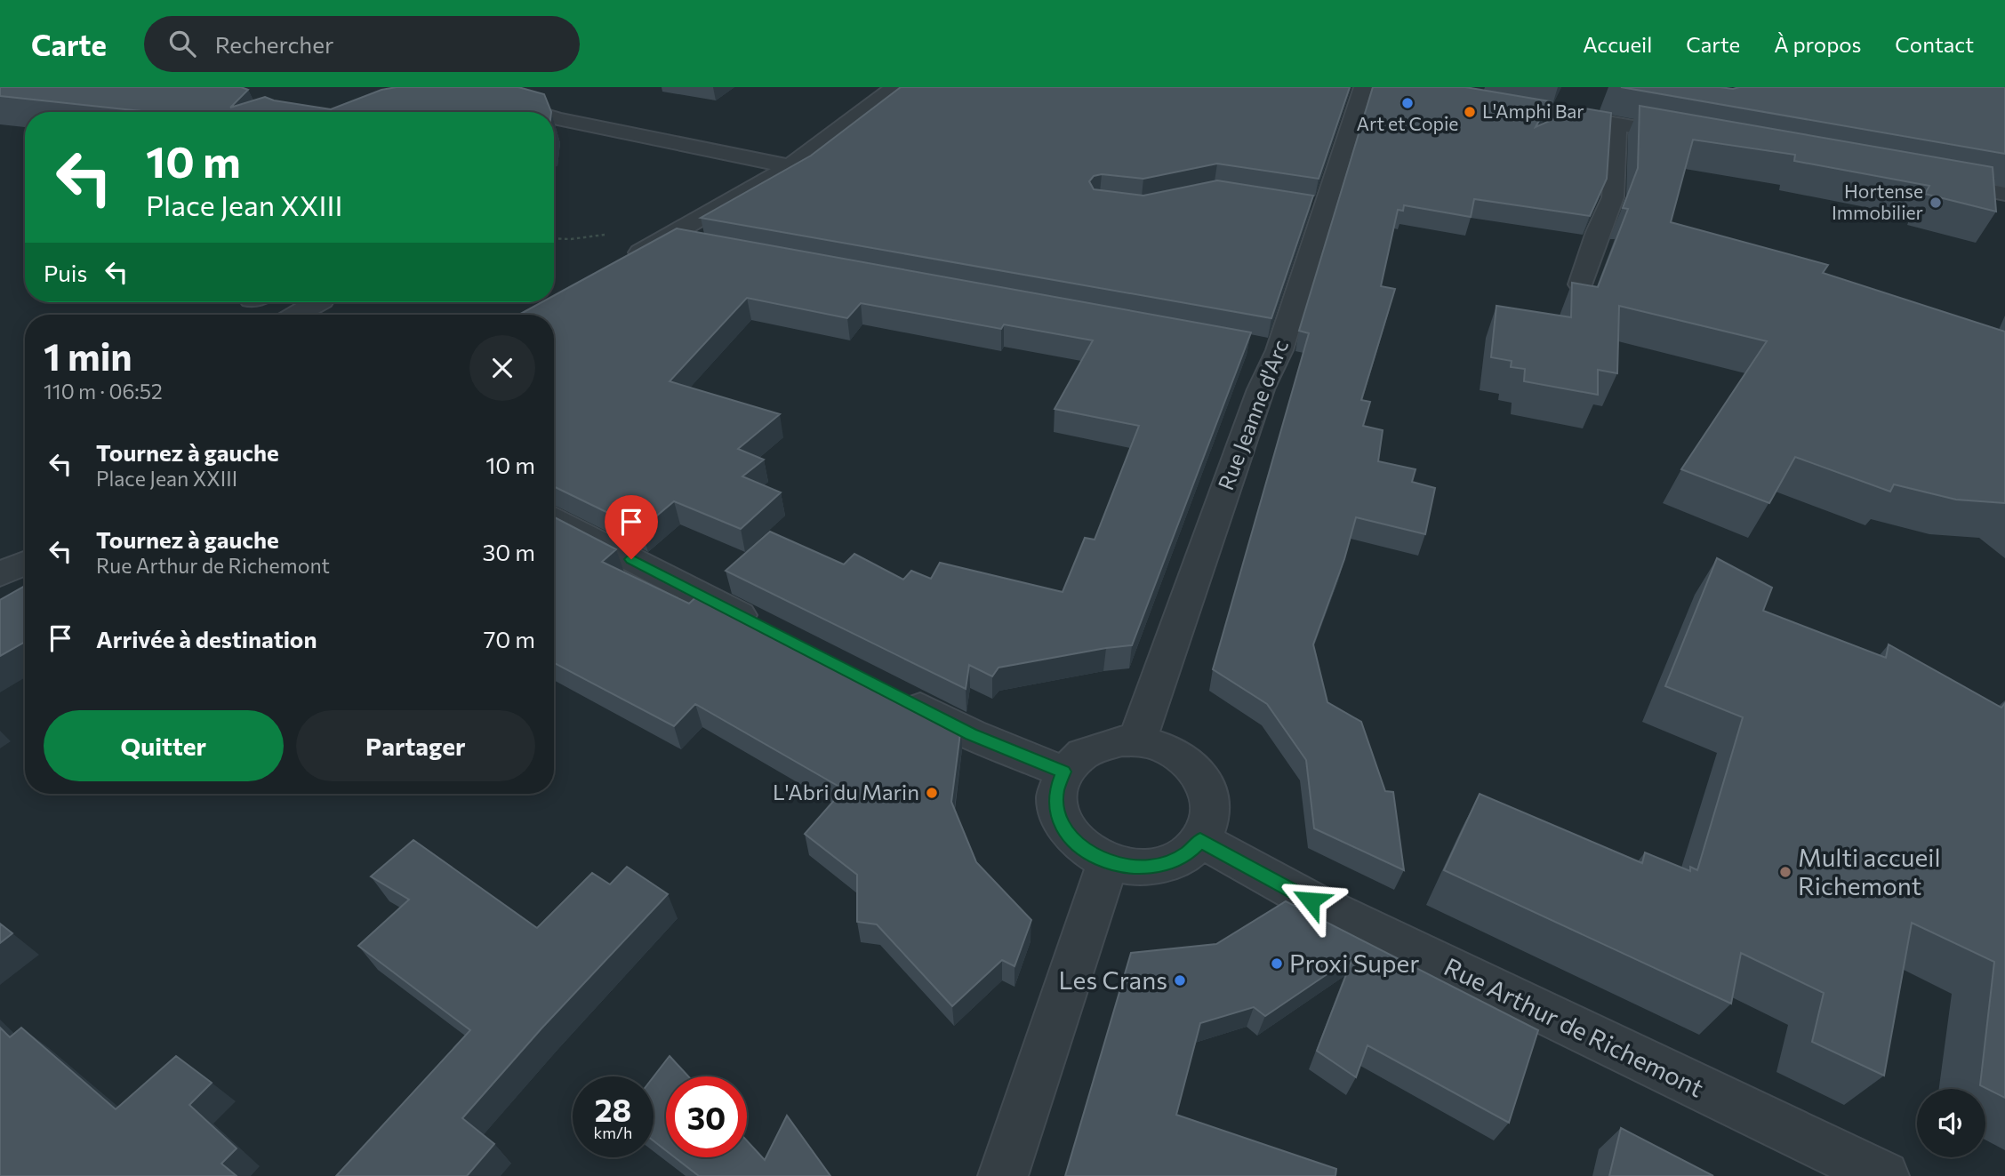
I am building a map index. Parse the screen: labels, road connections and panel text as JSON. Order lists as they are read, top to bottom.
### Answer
{
  "streets": {
    "street": ["Rue Jeanne d'Arc", "Rue Arthur de Richemont"]
  },
  "crossings": [
    ["Rue Jeanne d'Arc", "Rue Arthur de Richemont"]
  ],
  "places": [
    "Art et Copie",
    "L'Amphi Bar",
    "Hortense Immobilier",
    "L'Abri du Marin",
    "Multi accueil Richemont",
    "Proxi Super",
    "Les Crans"
  ],
  "page": {
    "header": "Carte",
    "search": "Rechercher",
    "nav": [
      "Accueil",
      "Carte",
      "À propos",
      "Contact"
    ],
    "turn": ["10 m", "Place Jean XXIII"],
    "then": "Puis",
    "heading": ["1 min", "110 m · 06:52"],
    "list": [
      {
        "name": "Tournez à gauche",
        "note": "Place Jean XXIII",
        "value": "10 m"
      },
      {
        "name": "Tournez à gauche",
        "note": "Rue Arthur de Richemont",
        "value": "30 m"
      },
      {
        "name": "Arrivée à destination",
        "value": "70 m"
      }
    ],
    "buttons": ["Quitter", "Partager"],
    "speed": "28 km/h",
    "limit": "30"
  }
}
